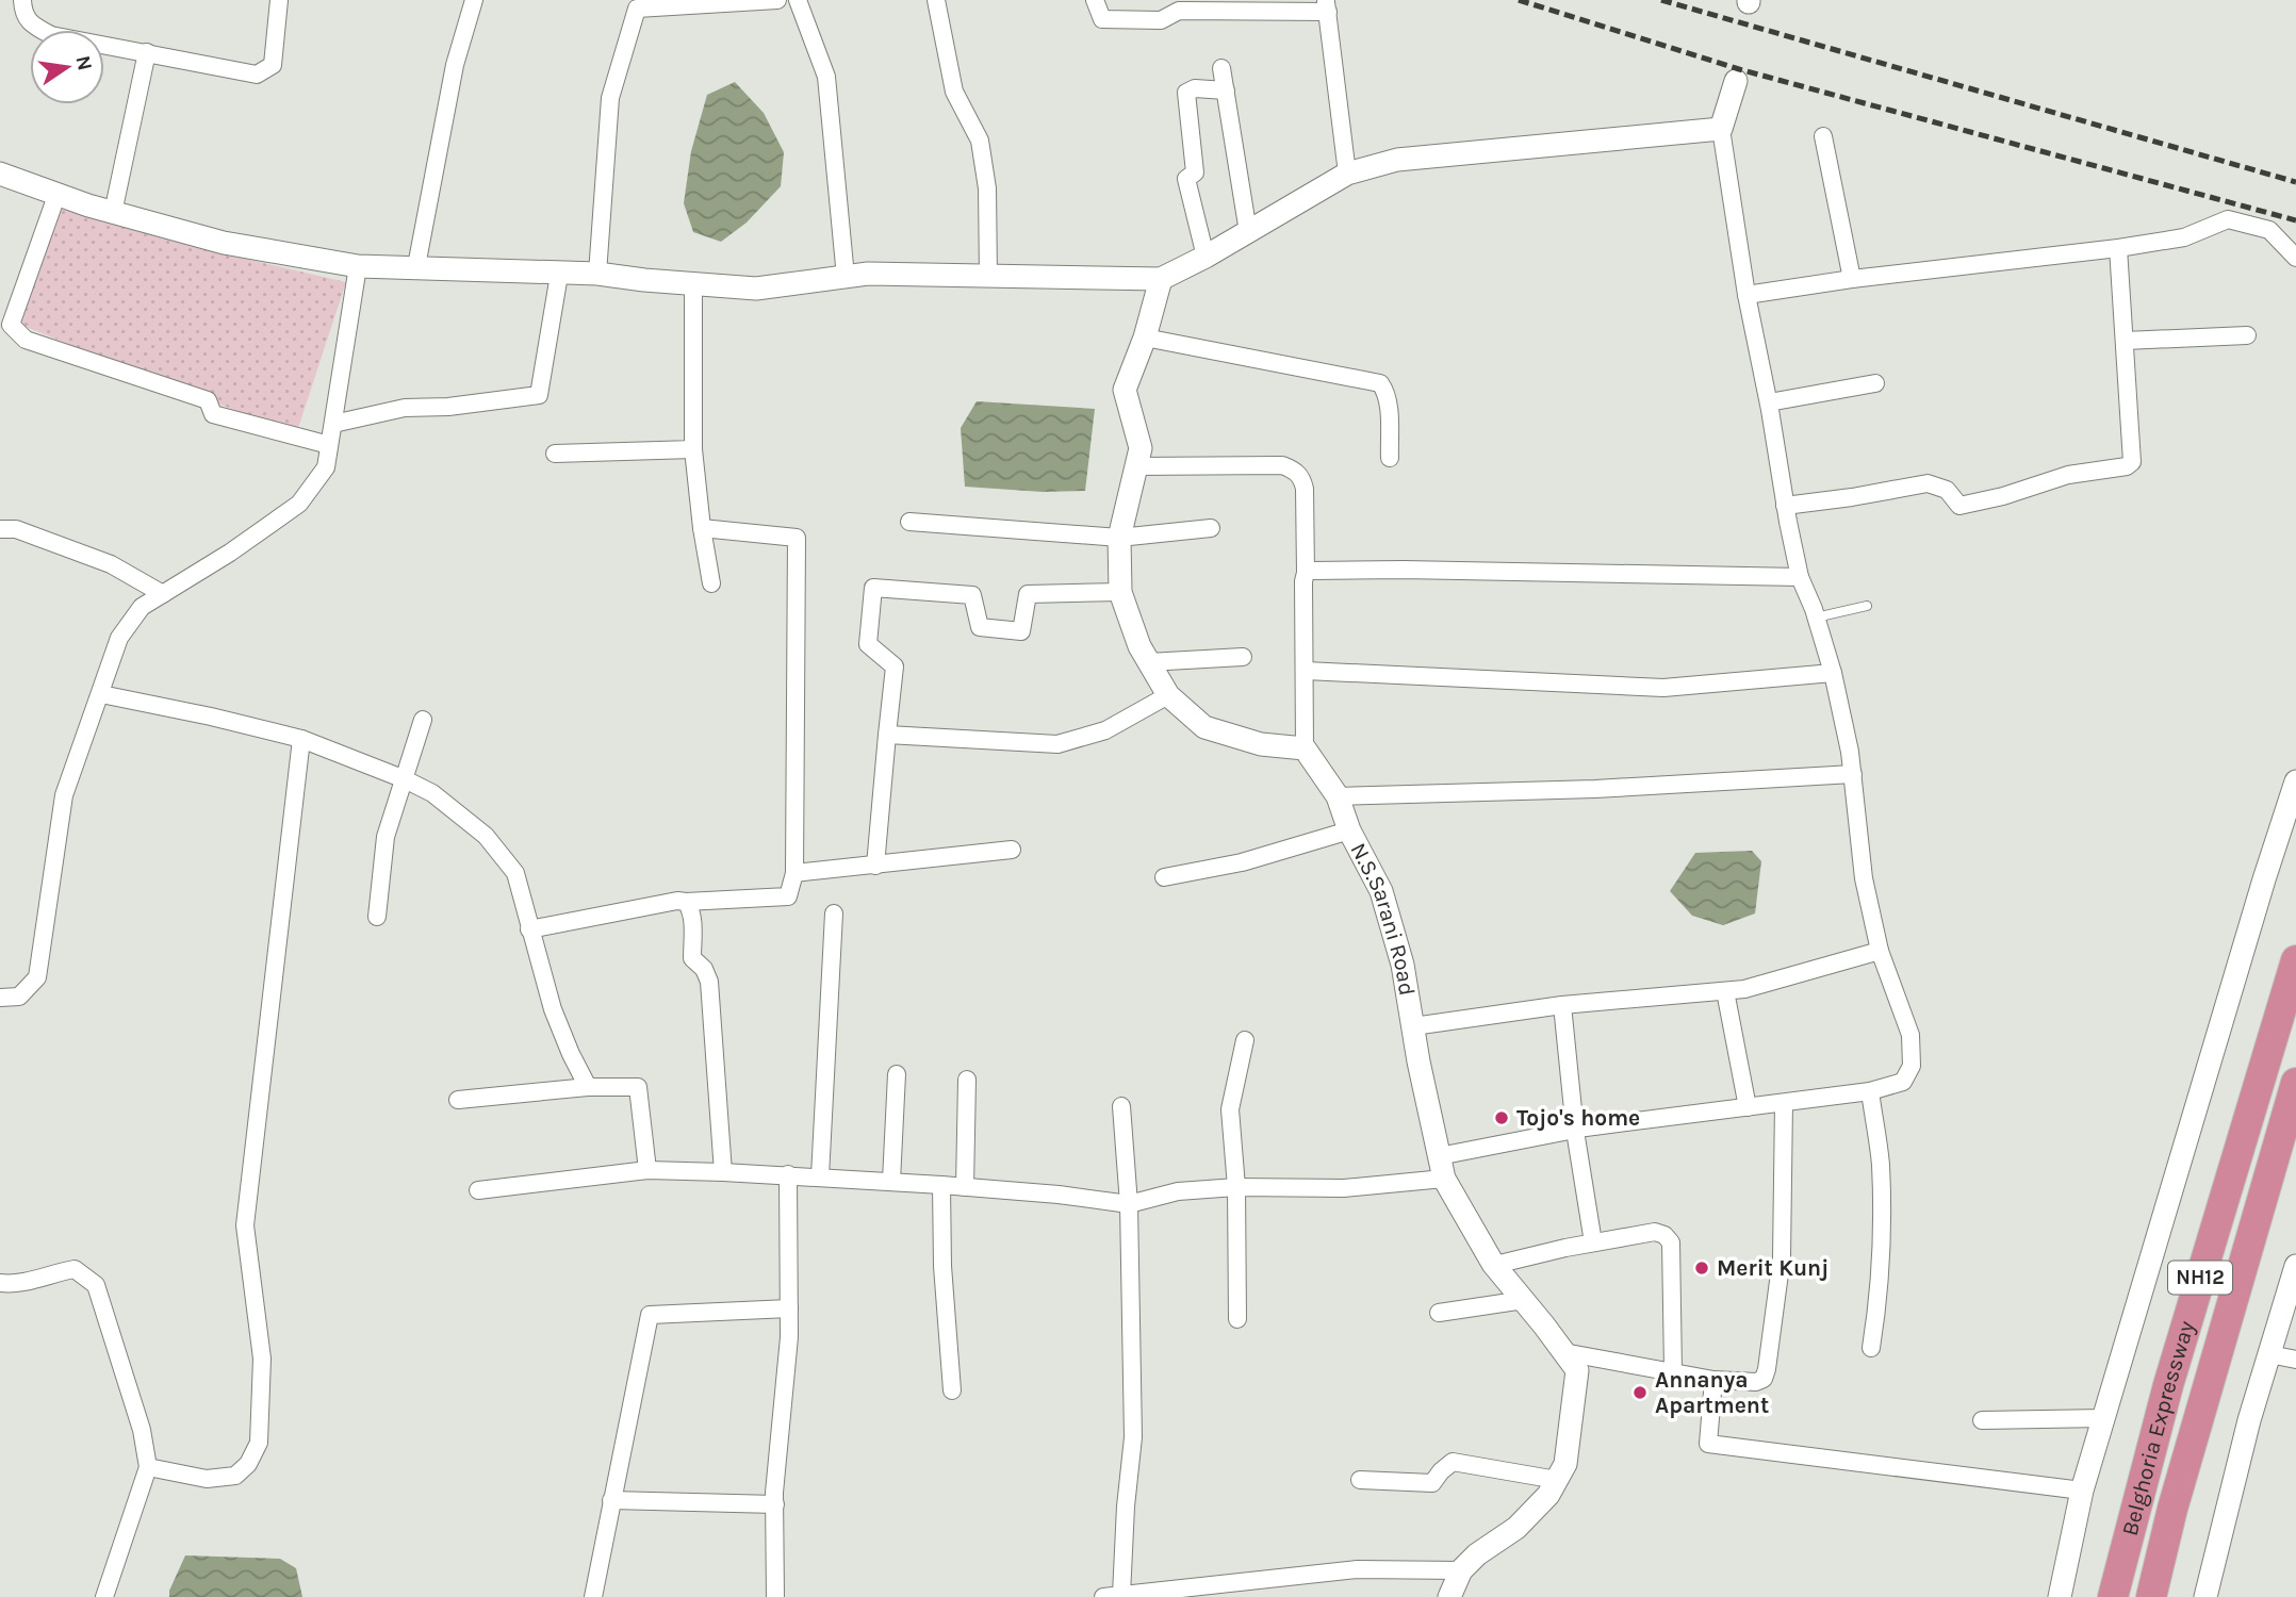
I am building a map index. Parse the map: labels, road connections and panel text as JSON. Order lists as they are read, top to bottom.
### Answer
{
  "streets": {
    "highway": ["NH12", "Belghoria Expressway"],
    "street": ["N.S.Sarani Road"]
  },
  "places": ["Tojo's home", "Merit Kunj", "Annanya Apartment"],
  "north": "right"
}
